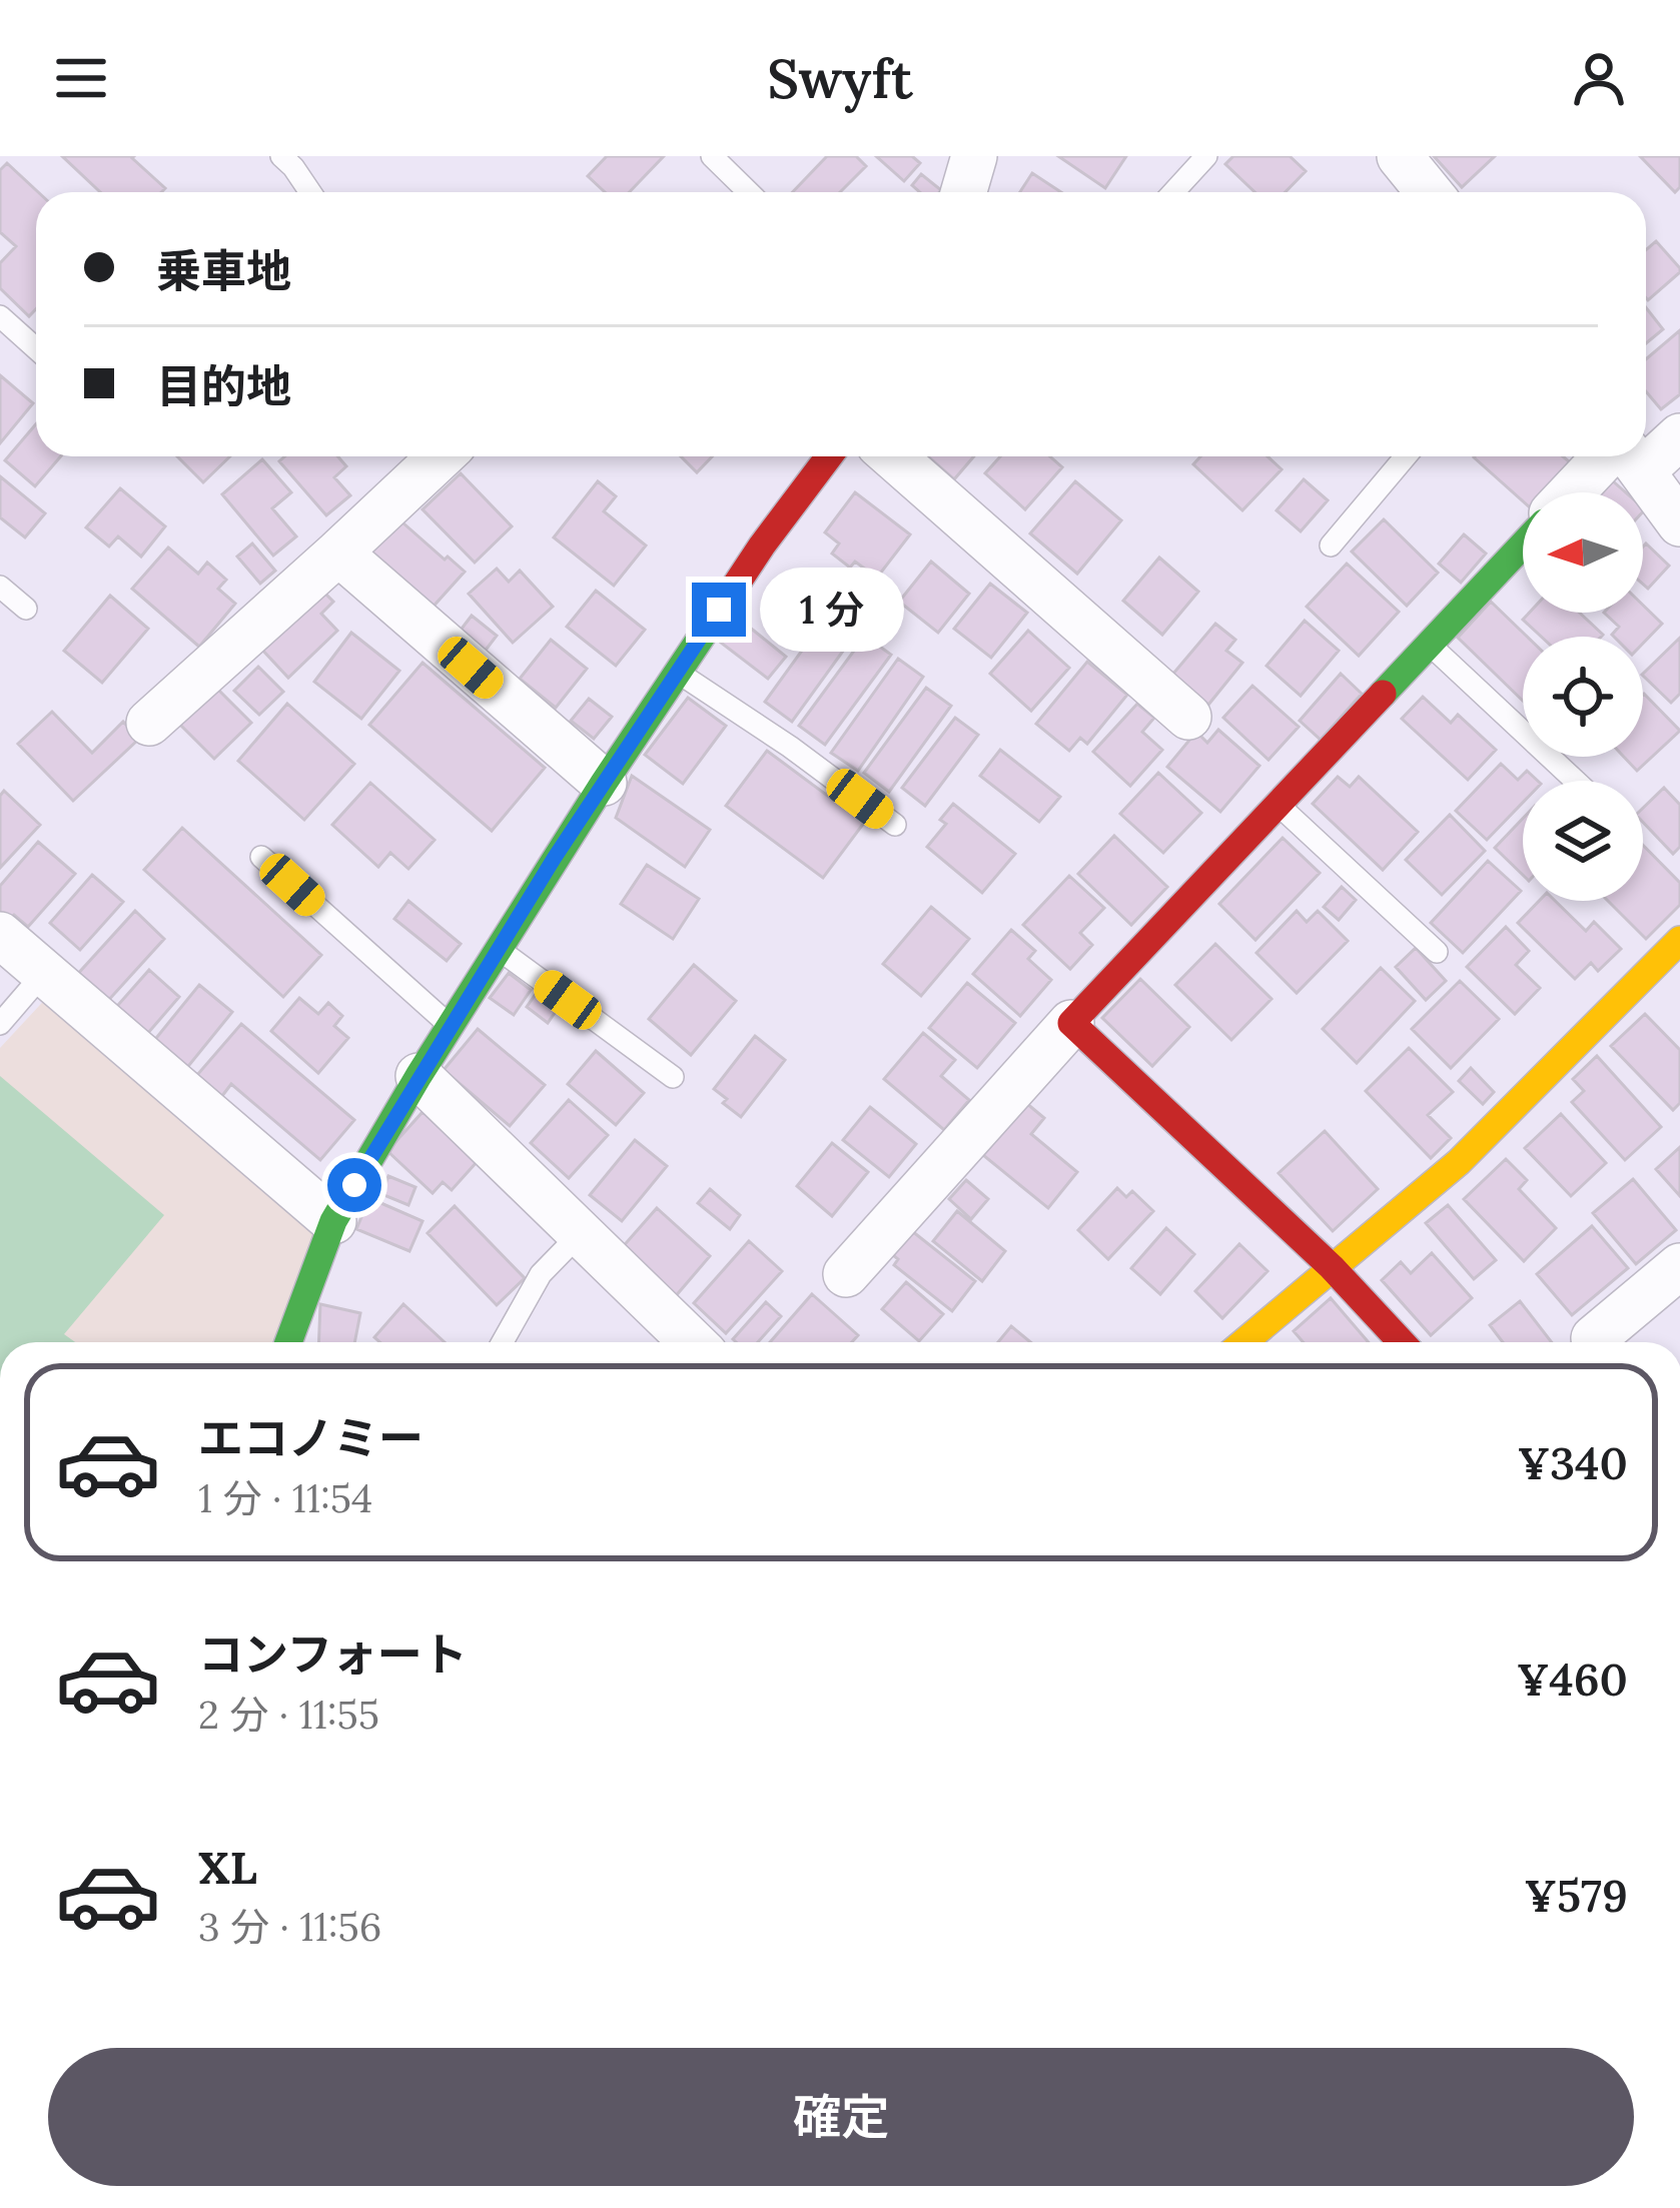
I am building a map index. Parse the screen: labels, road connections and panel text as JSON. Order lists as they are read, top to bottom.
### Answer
{
  "north": "left",
  "page": {
    "header": "Swyft",
    "banner": ["乗車地", "目的地"],
    "bubble": "1 分",
    "list": [
      {
        "name": "エコノミー",
        "note": "1 分 · 11:54",
        "value": "¥340"
      },
      {
        "name": "コンフォート",
        "note": "2 分 · 11:55",
        "value": "¥460"
      },
      {
        "name": "XL",
        "note": "3 分 · 11:56",
        "value": "¥579"
      }
    ],
    "buttons": "確定"
  }
}
